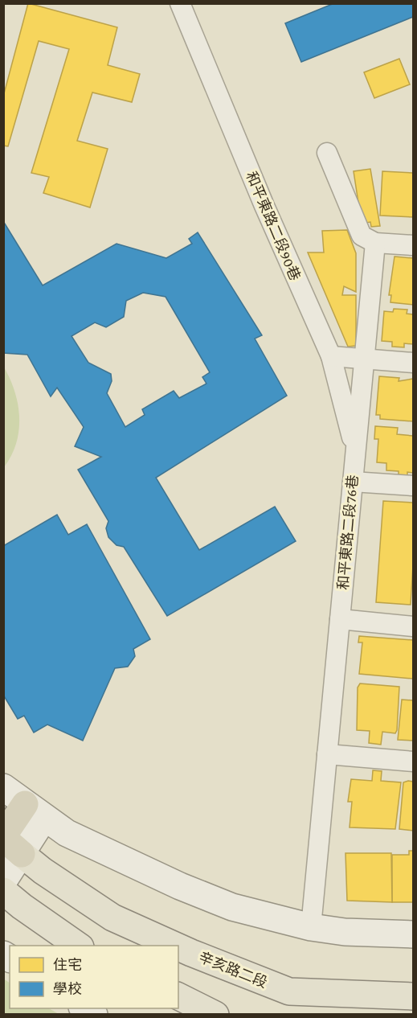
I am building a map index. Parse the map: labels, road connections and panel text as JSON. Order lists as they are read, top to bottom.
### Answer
{
  "streets": {
    "main road": ["辛亥路二段"],
    "street": ["和平東路二段90巷", "和平東路二段76巷"]
  },
  "crossings": [
    ["和平東路二段90巷", "和平東路二段76巷"]
  ],
  "legend": ["住宅", "學校"]
}
